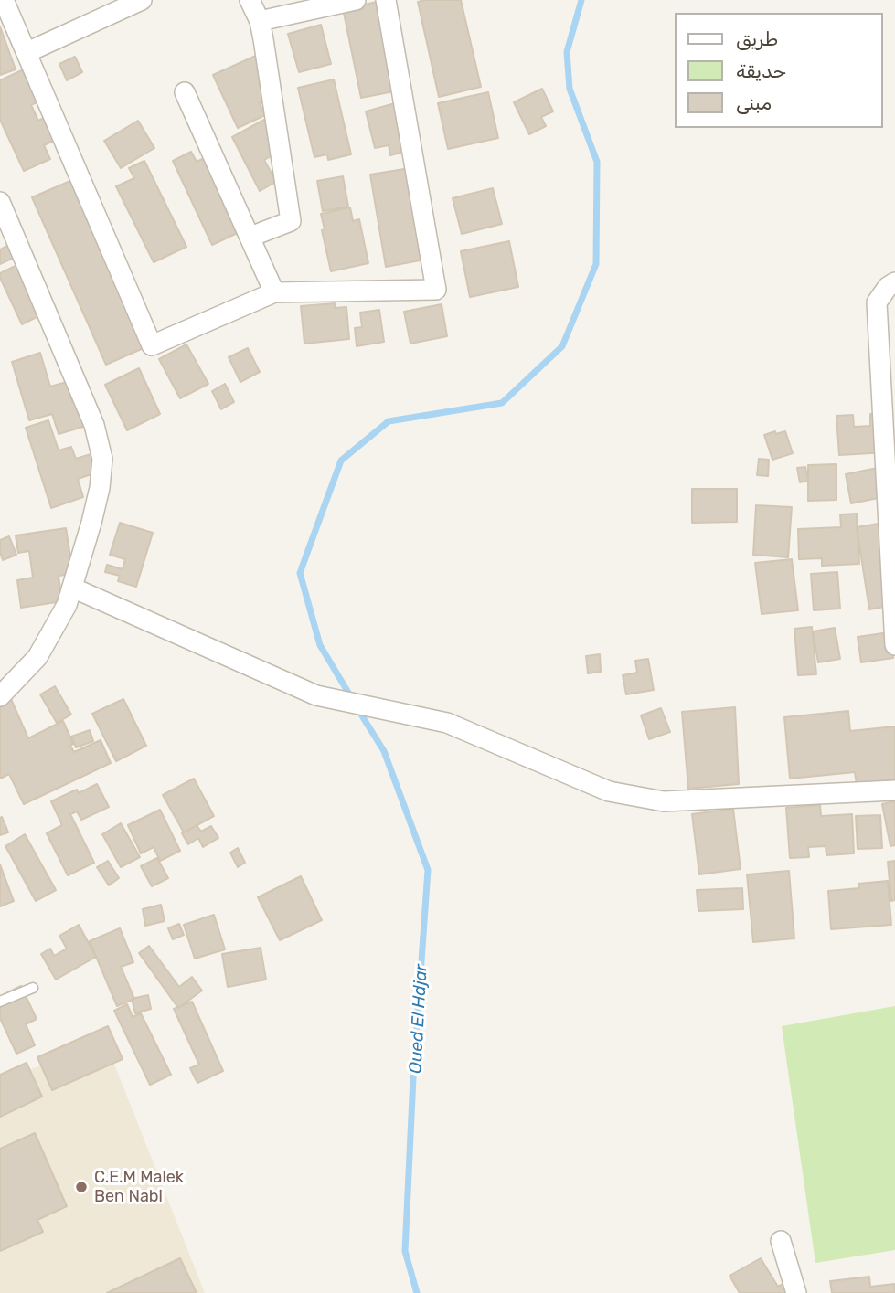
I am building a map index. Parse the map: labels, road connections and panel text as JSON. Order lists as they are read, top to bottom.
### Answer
{
  "water": ["Oued El Hdjar"],
  "places": ["C.E.M Malek Ben Nabi"],
  "legend": ["طريق", "حديقة", "مبنى"]
}
